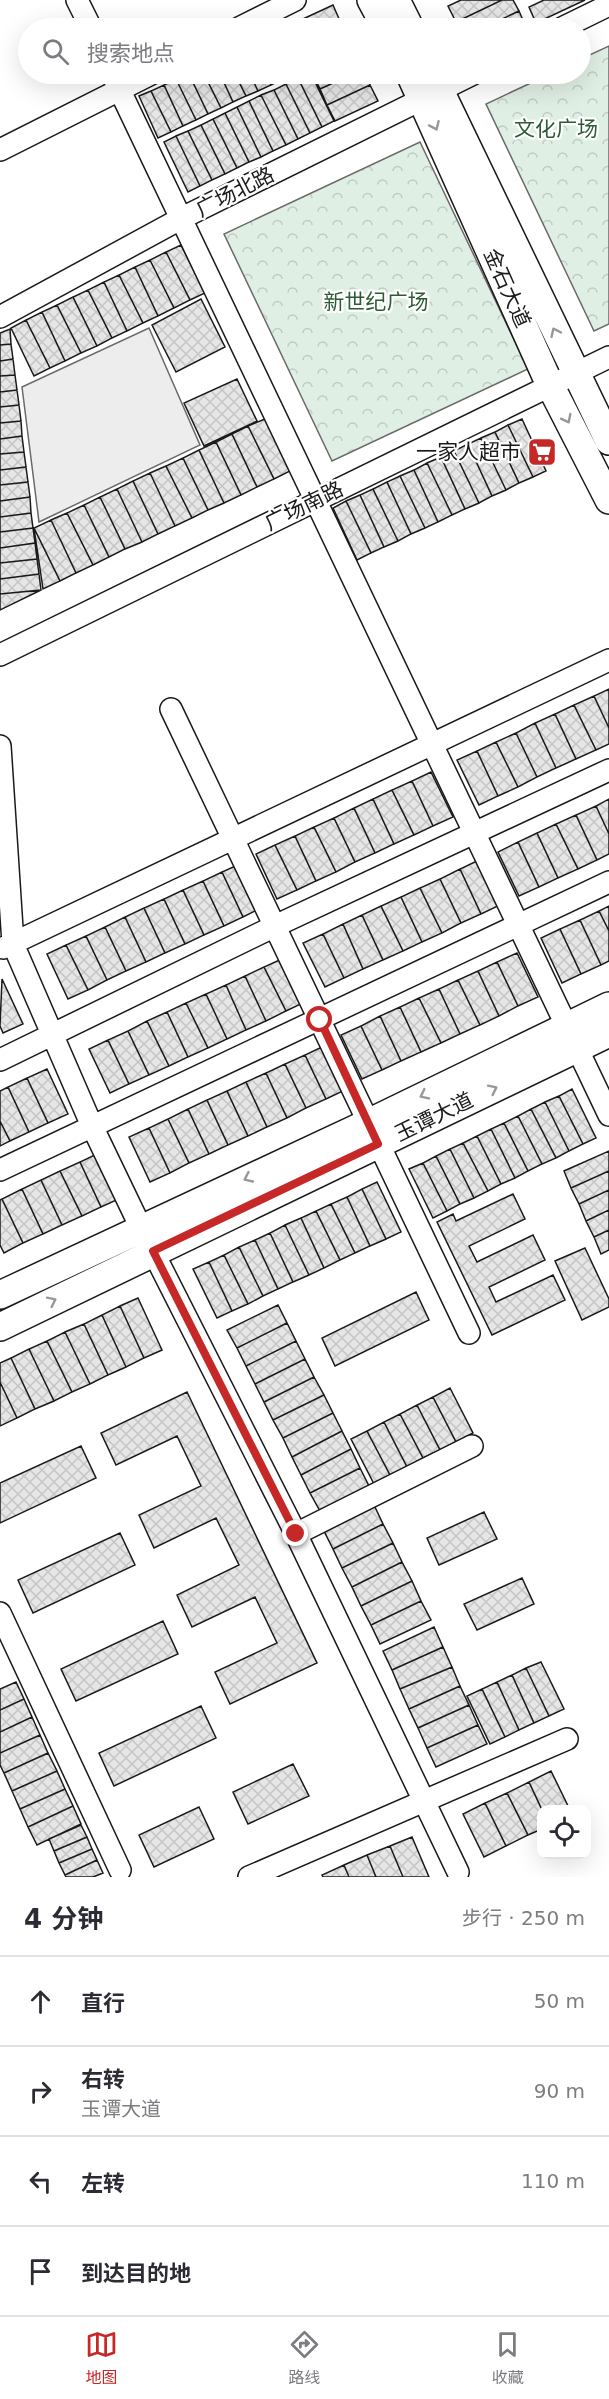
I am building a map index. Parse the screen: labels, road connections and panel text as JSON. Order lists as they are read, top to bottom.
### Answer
{
  "streets": {
    "main road": ["金石大道", "玉谭大道"],
    "street": ["广场北路", "广场南路"]
  },
  "crossings": [
    ["广场北路", "金石大道"],
    ["金石大道", "广场南路"]
  ],
  "parks": ["文化广场", "新世纪广场"],
  "places": {
    "supermarket": ["一家人超市"]
  },
  "page": {
    "search": "搜索地点",
    "heading": ["4 分钟", "步行 · 250 m"],
    "list": [
      ["直行", "50 m"],
      ["右转", "玉谭大道", "90 m"],
      ["左转", "110 m"],
      "到达目的地"
    ],
    "nav": ["地图", "路线", "收藏"]
  }
}
